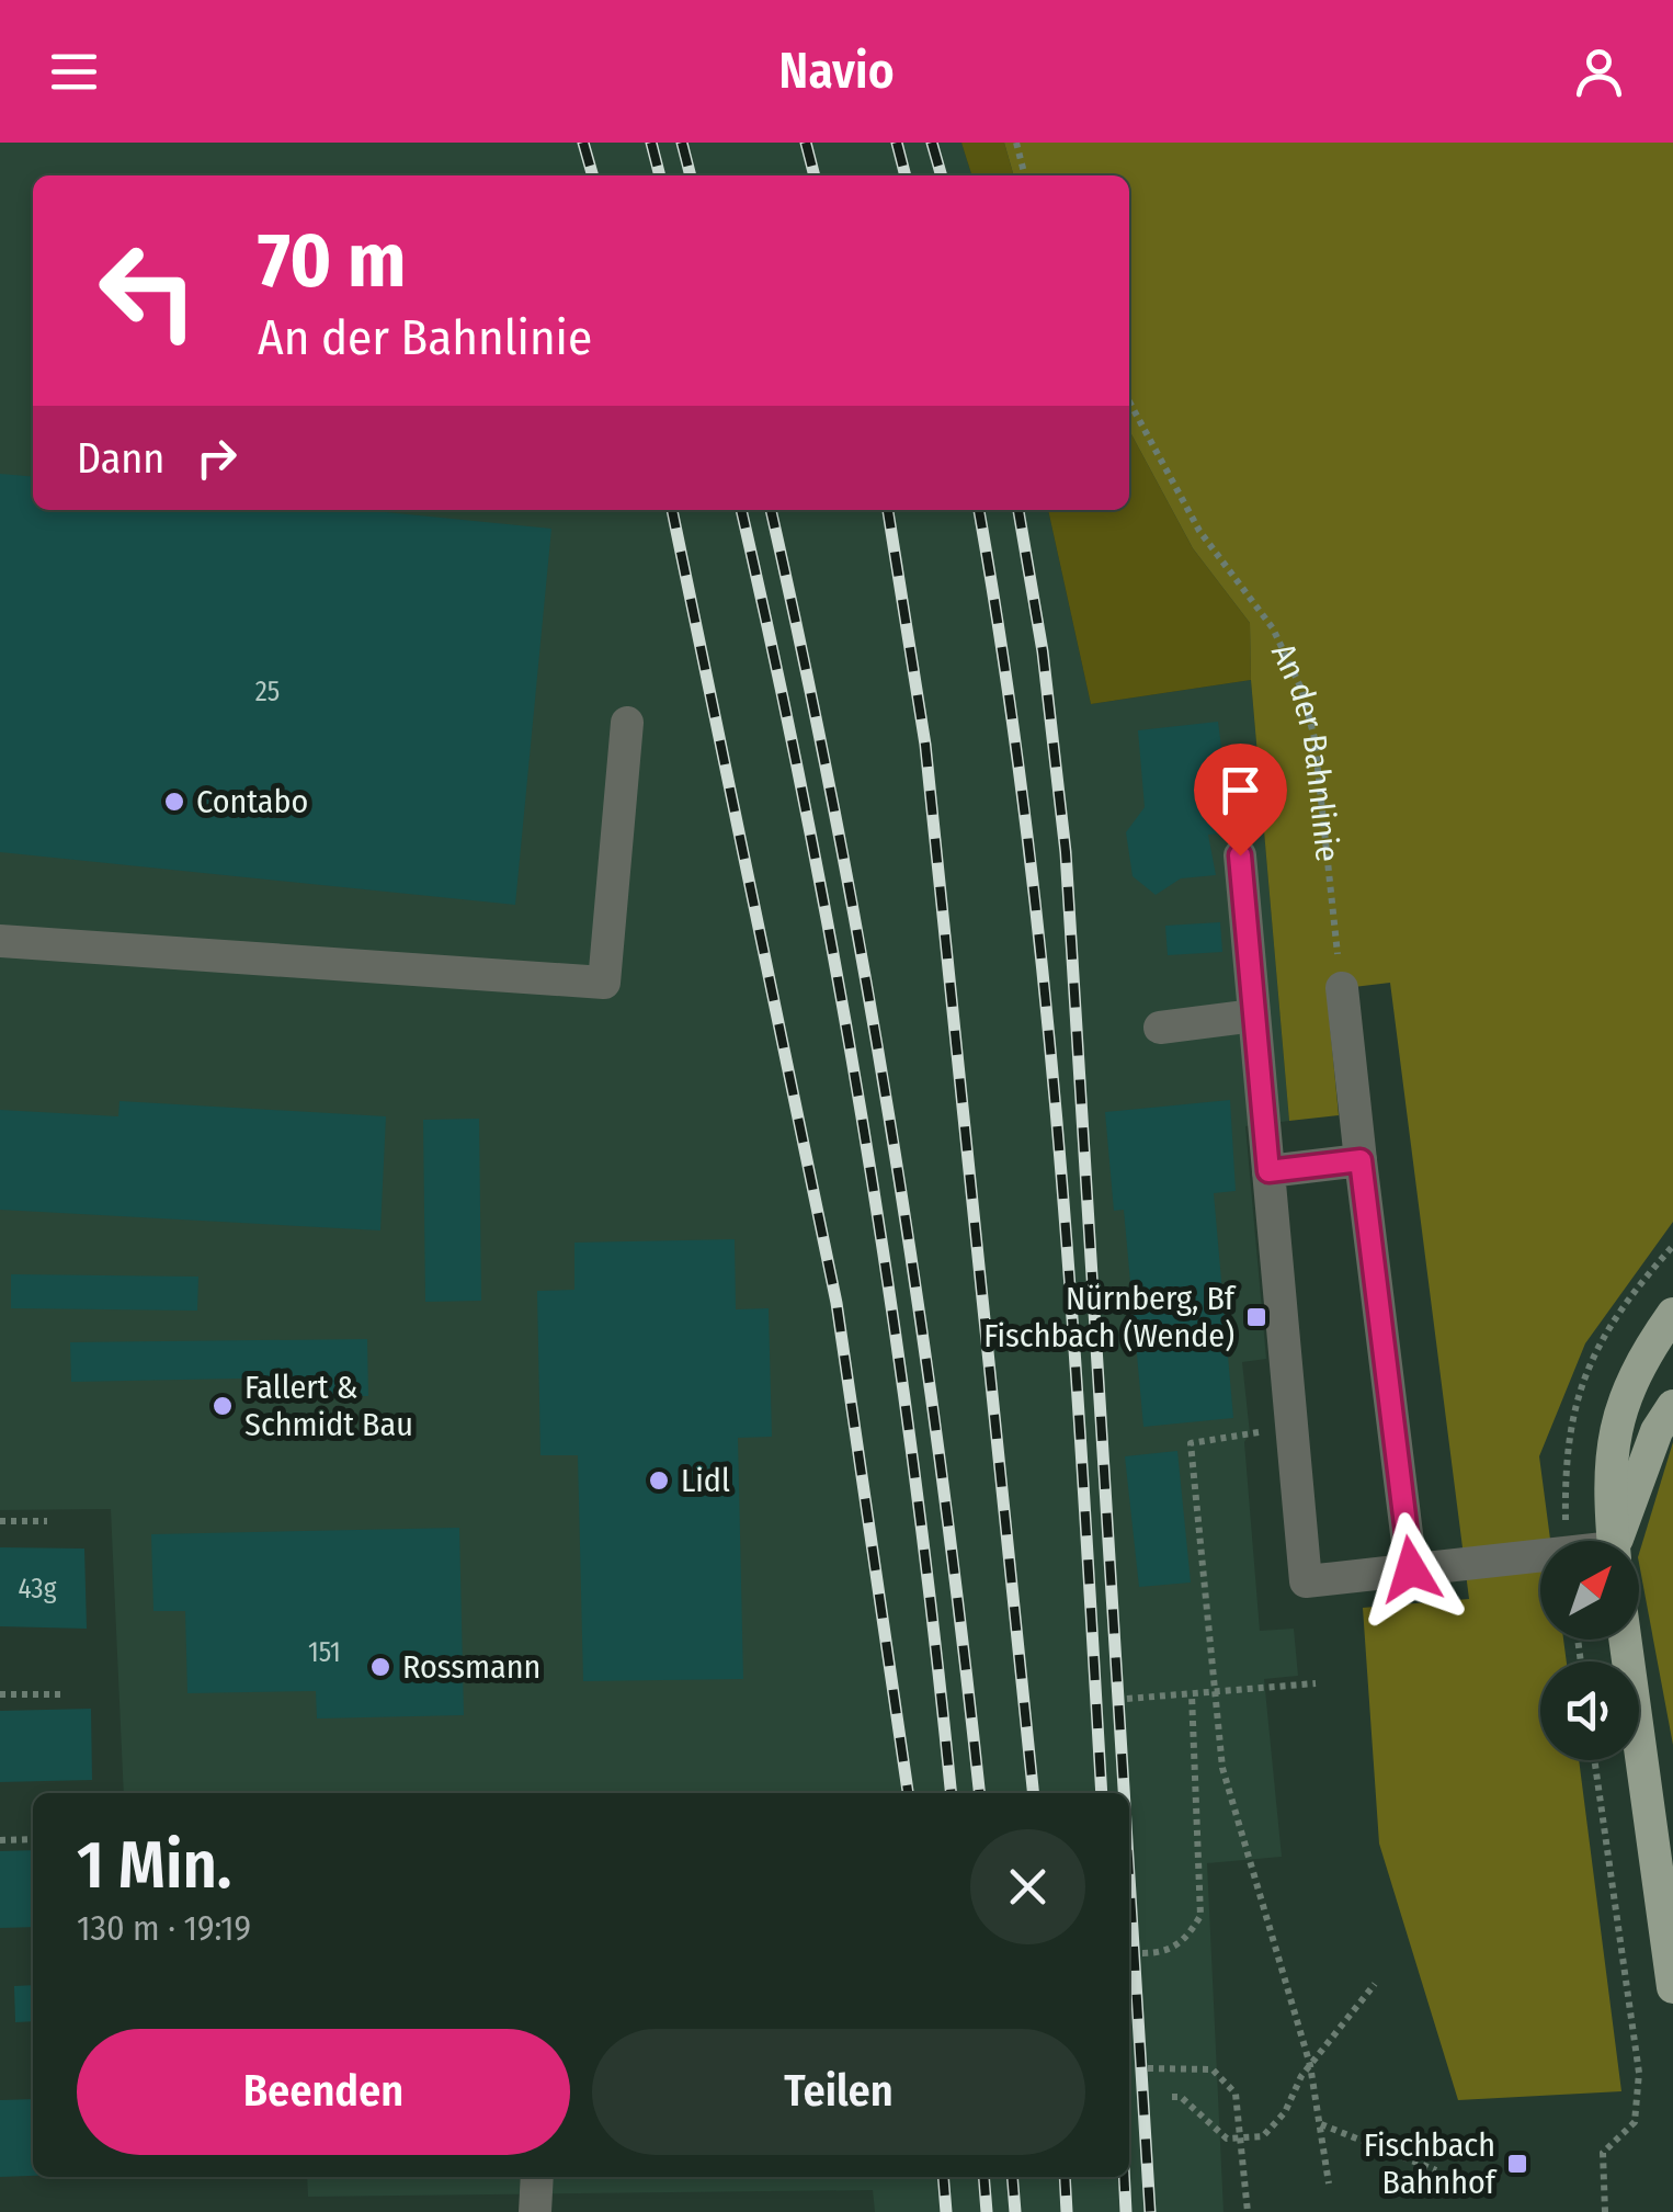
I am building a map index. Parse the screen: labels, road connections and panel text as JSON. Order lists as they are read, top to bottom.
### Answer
{
  "streets": {
    "path": ["An der Bahnlinie"]
  },
  "places": {
    "other": [
      "Contabo",
      "Fallert & Schmidt Bau",
      "Lidl",
      "Rossmann"
    ],
    "transit": ["Nürnberg, Bf Fischbach (Wende)", "Fischbach Bahnhof"]
  },
  "house_numbers": ["25", "43g", "151"],
  "north": "top right",
  "page": {
    "header": "Navio",
    "turn": ["70 m", "An der Bahnlinie"],
    "then": "Dann",
    "heading": ["1 Min.", "130 m · 19:19"],
    "buttons": ["Beenden", "Teilen"]
  }
}
